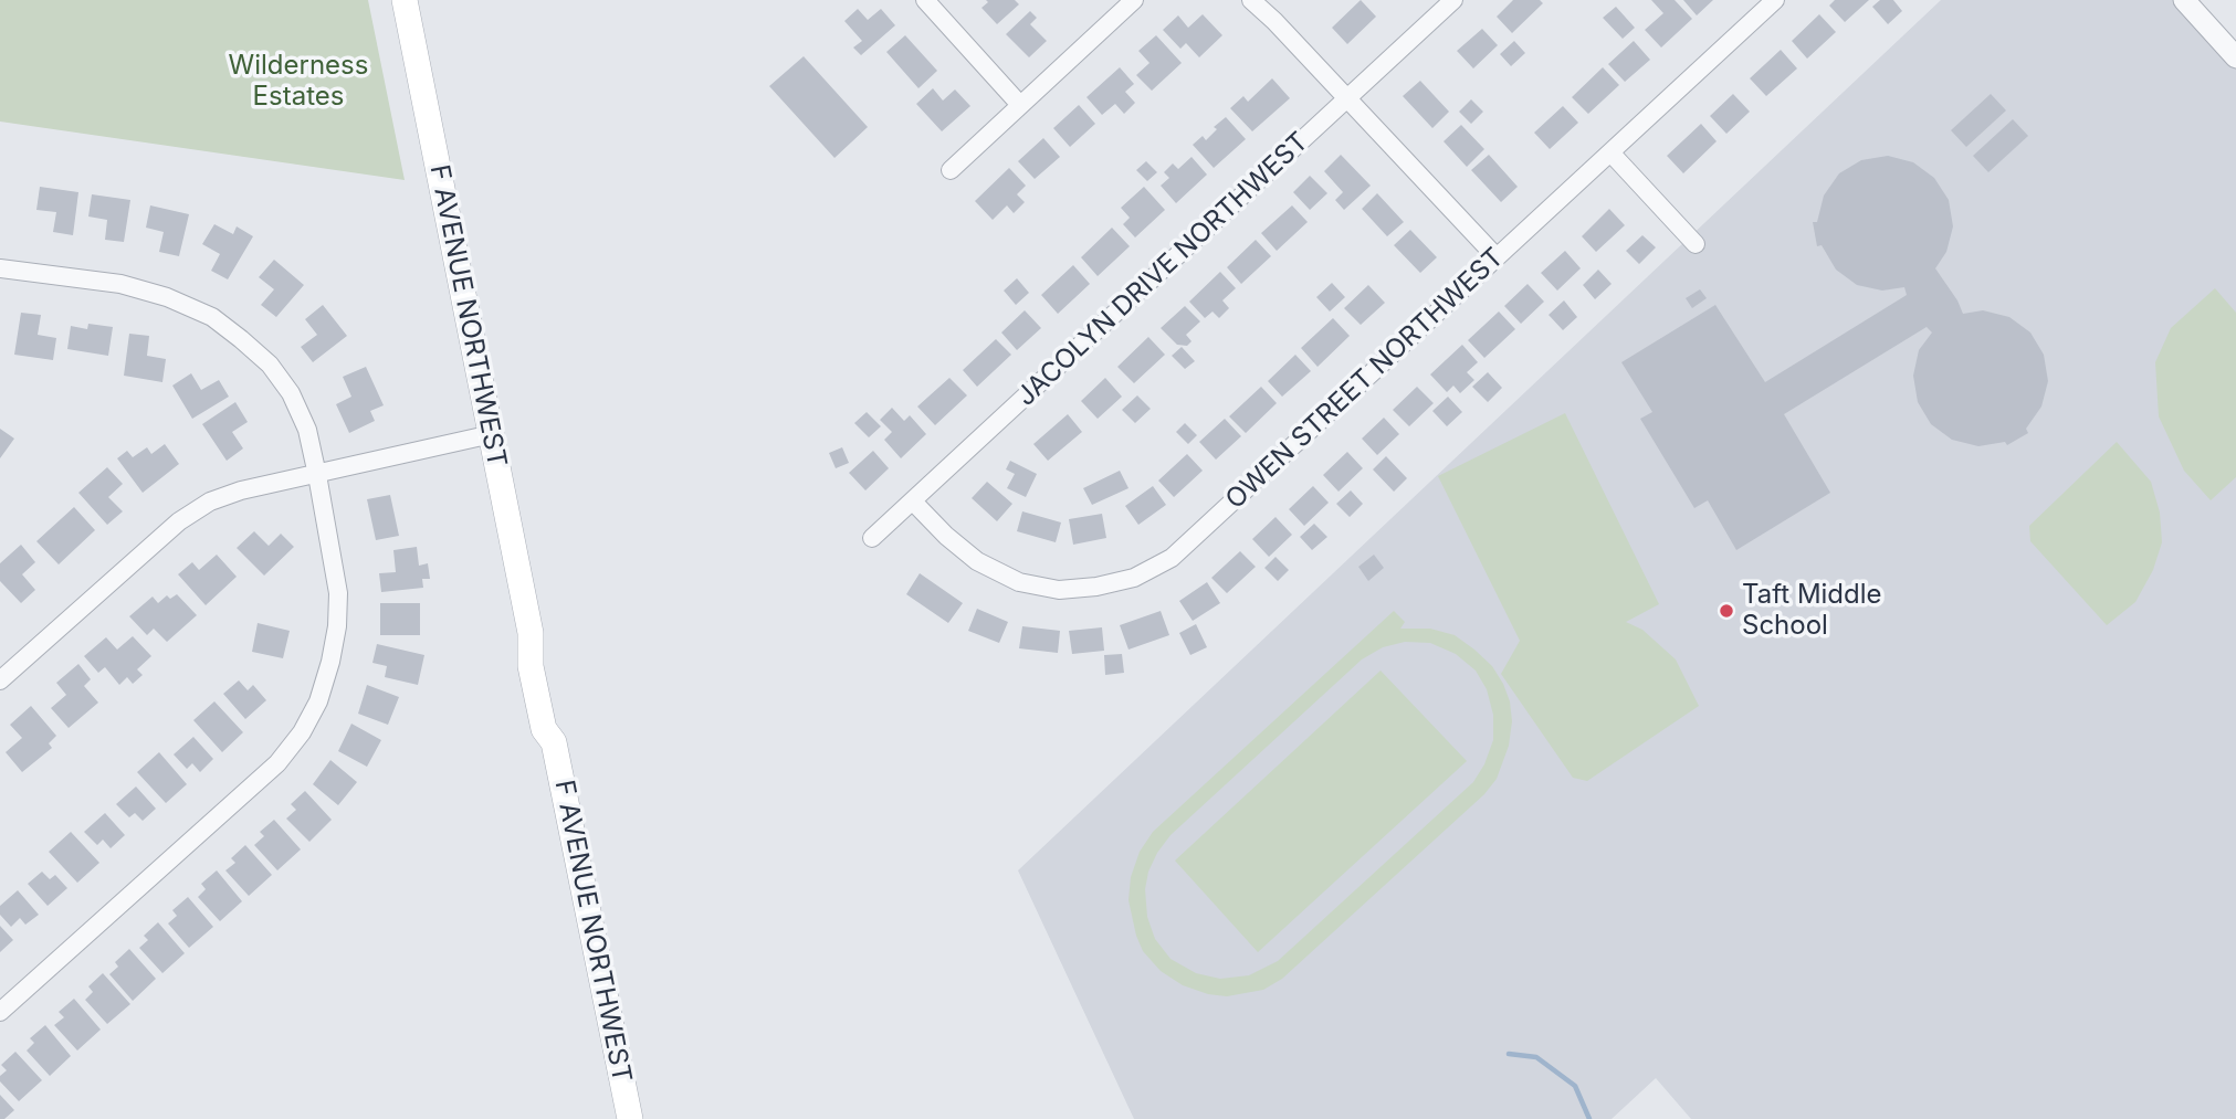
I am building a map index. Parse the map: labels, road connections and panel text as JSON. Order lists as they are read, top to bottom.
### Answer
{
  "streets": {
    "main road": ["F AVENUE NORTHWEST"],
    "street": ["JACOLYN DRIVE NORTHWEST", "OWEN STREET NORTHWEST"]
  },
  "crossings": [
    ["JACOLYN DRIVE NORTHWEST", "OWEN STREET NORTHWEST"]
  ],
  "parks": ["Wilderness Estates"],
  "places": ["Taft Middle School"]
}
